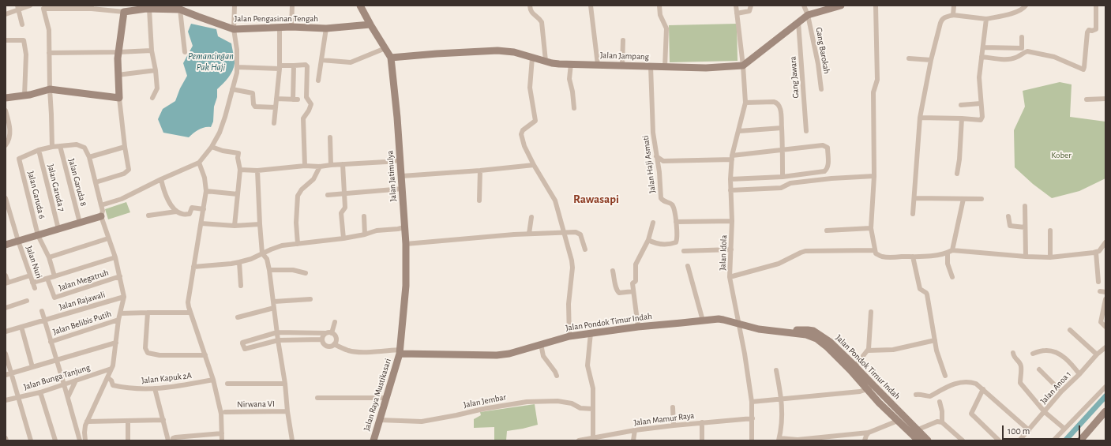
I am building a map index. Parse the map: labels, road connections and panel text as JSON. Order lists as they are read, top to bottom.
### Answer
{
  "streets": {
    "main road": [
      "Jalan Pengasinan Tengah",
      "Jalan Jampang",
      "Jalan Jatimulya",
      "Jalan Pondok Timur Indah",
      "Jalan Raya Mustikasari"
    ],
    "street": [
      "Gang Barokah",
      "Gang Jawara",
      "Jalan Haji Asmati",
      "Jalan Garuda 8",
      "Jalan Garuda 7",
      "Jalan Garuda 6",
      "Jalan Idola",
      "Jalan Nuri",
      "Jalan Megatruh",
      "Jalan Rajawali",
      "Jalan Belibis Putih",
      "Jalan Bunga Tanjung",
      "Jalan Kapuk 2A",
      "Jalan Anoa 1",
      "Jalan Jembar",
      "Nirwana VI",
      "Jalan Mamur Raya"
    ]
  },
  "crossings": [
    ["Jalan Pengasinan Tengah", "Jalan Jatimulya"],
    ["Jalan Jampang", "Jalan Haji Asmati"],
    ["Jalan Jampang", "Jalan Jatimulya"],
    ["Jalan Jampang", "Jalan Idola"],
    ["Jalan Jatimulya", "Jalan Pondok Timur Indah"],
    ["Jalan Jatimulya", "Jalan Raya Mustikasari"],
    ["Jalan Garuda 7", "Jalan Garuda 6"],
    ["Jalan Idola", "Jalan Pondok Timur Indah"],
    ["Jalan Idola", "Jalan Mamur Raya"],
    ["Jalan Pondok Timur Indah", "Jalan Raya Mustikasari"],
    ["Jalan Raya Mustikasari", "Jalan Jembar"]
  ],
  "districts": ["Rawasapi"],
  "water": ["Pemancingan Pak Haji"],
  "parks": ["Kober"],
  "scale_bar": "100 m"
}
